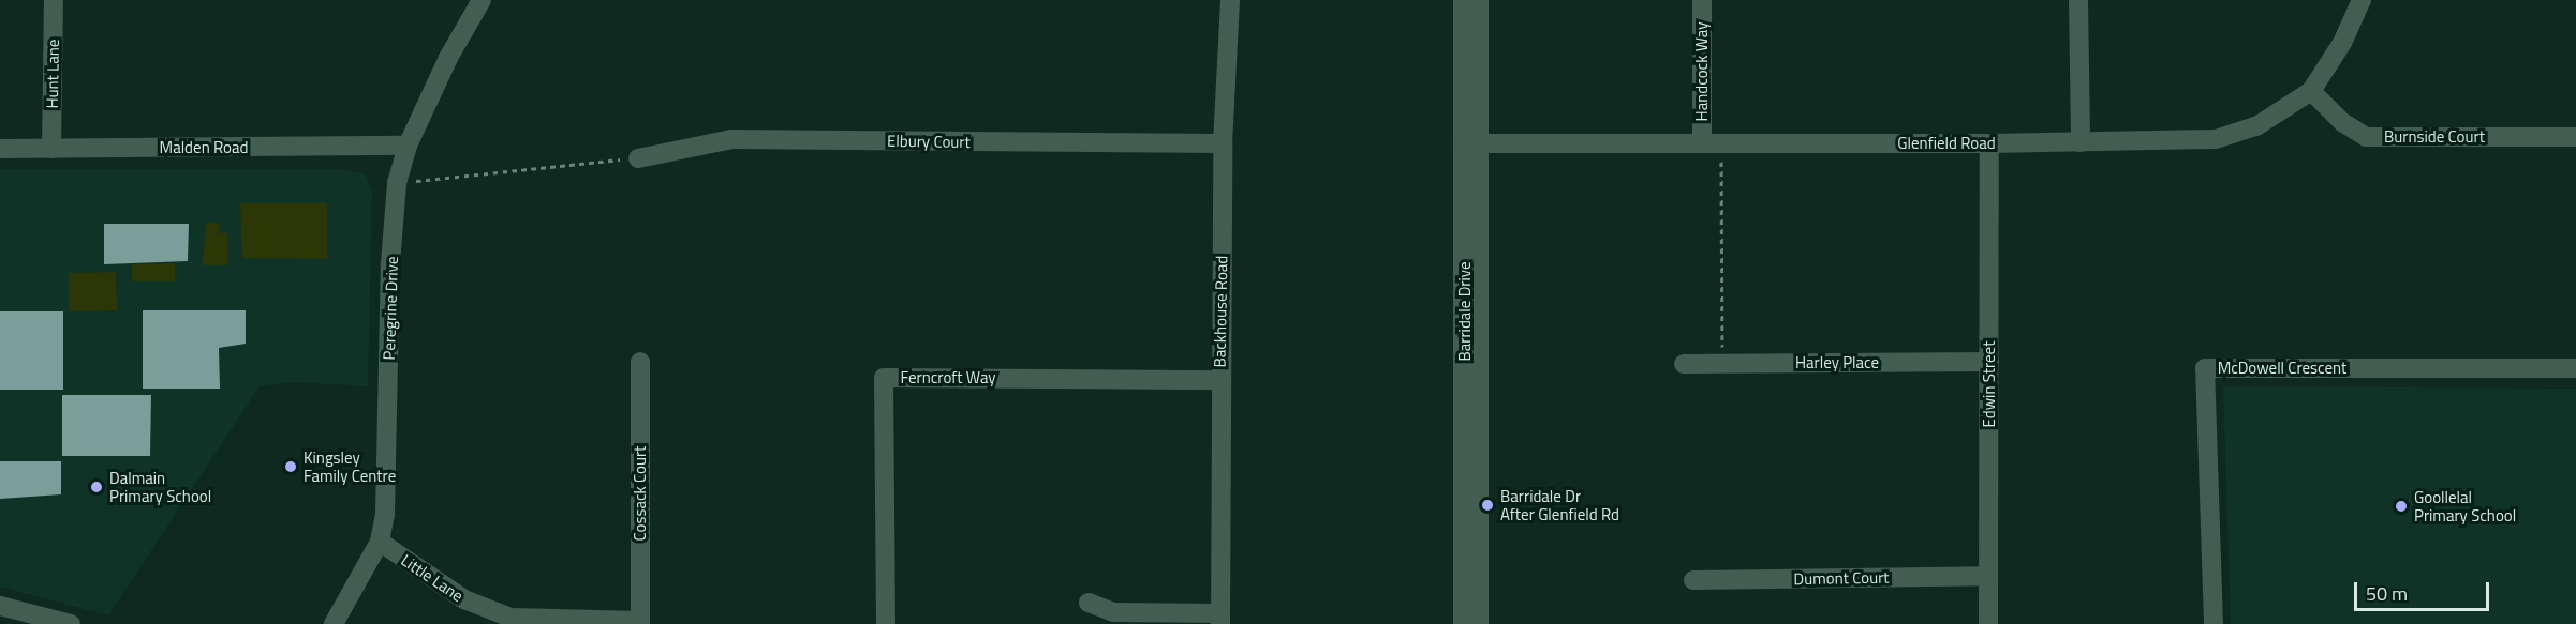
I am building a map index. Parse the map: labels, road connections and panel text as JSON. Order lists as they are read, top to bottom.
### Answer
{
  "streets": {
    "street": [
      "Handcock Way",
      "Hunt Lane",
      "Burnside Court",
      "Elbury Court",
      "Glenfield Road",
      "Malden Road",
      "Peregrine Drive",
      "Backhouse Road",
      "Barridale Drive",
      "Harley Place",
      "McDowell Crescent",
      "Ferncroft Way",
      "Edwin Street",
      "Cossack Court",
      "Little Lane",
      "Dumont Court"
    ]
  },
  "crossings": [
    ["Handcock Way", "Glenfield Road"],
    ["Hunt Lane", "Malden Road"],
    ["Burnside Court", "Glenfield Road"],
    ["Elbury Court", "Backhouse Road"],
    ["Glenfield Road", "Barridale Drive"],
    ["Glenfield Road", "Edwin Street"],
    ["Malden Road", "Peregrine Drive"],
    ["Peregrine Drive", "Little Lane"],
    ["Backhouse Road", "Ferncroft Way"],
    ["Harley Place", "Edwin Street"],
    ["Edwin Street", "Dumont Court"],
    ["Cossack Court", "Little Lane"]
  ],
  "places": [
    "Kingsley Family Centre",
    "Dalmain Primary School",
    "Barridale Dr After Glenfield Rd",
    "Goollelal Primary School"
  ],
  "scale_bar": "50 m"
}
